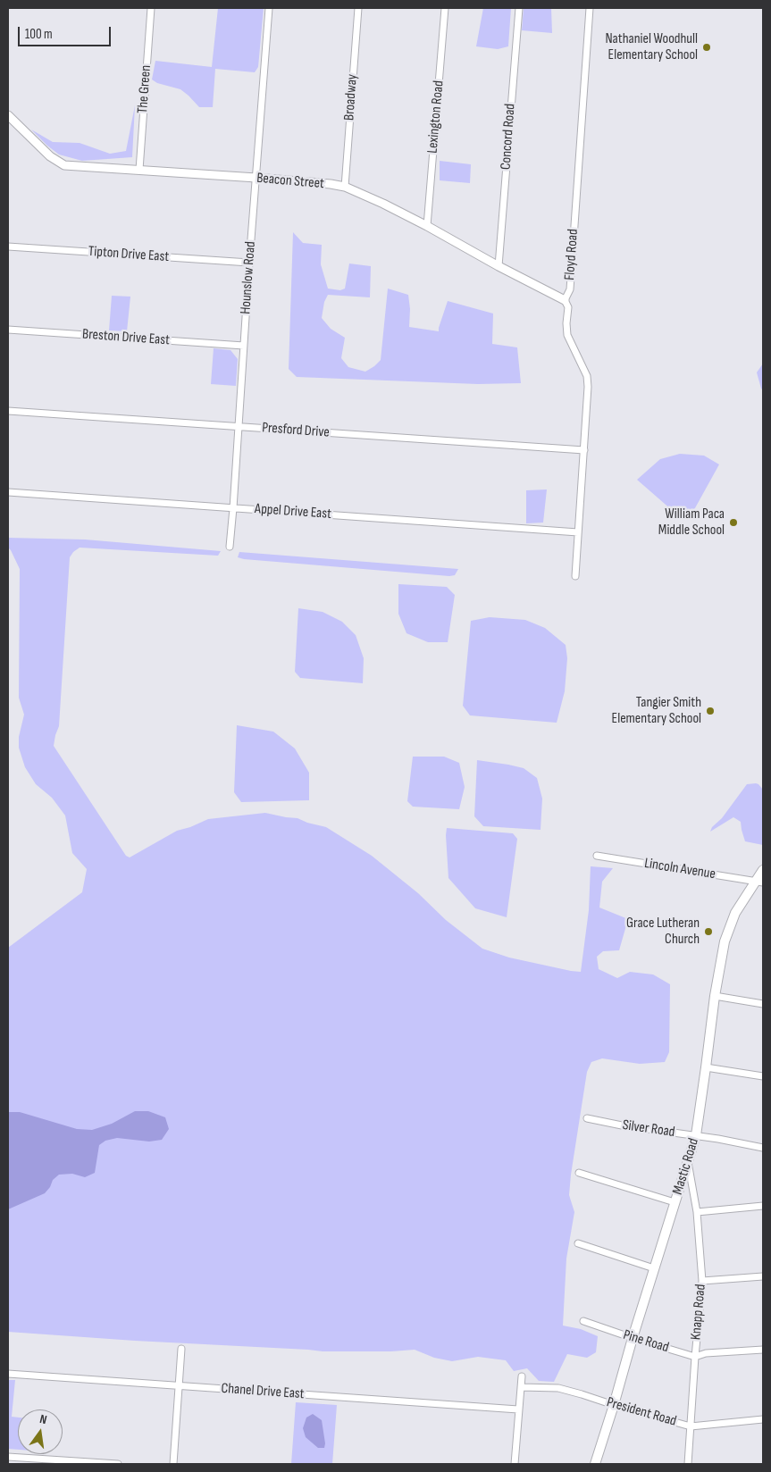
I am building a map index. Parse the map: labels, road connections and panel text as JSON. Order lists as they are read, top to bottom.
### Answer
{
  "streets": {
    "main road": ["Mastic Road"],
    "street": [
      "The Green",
      "Broadway",
      "Lexington Road",
      "Concord Road",
      "Beacon Street",
      "Tipton Drive East",
      "Floyd Road",
      "Hounslow Road",
      "Breston Drive East",
      "Presford Drive",
      "Appel Drive East",
      "Lincoln Avenue",
      "Silver Road",
      "Knapp Road",
      "Pine Road",
      "Chanel Drive East",
      "President Road"
    ]
  },
  "crossings": [
    ["The Green", "Beacon Street"],
    ["Broadway", "Beacon Street"],
    ["Lexington Road", "Beacon Street"],
    ["Concord Road", "Beacon Street"],
    ["Beacon Street", "Floyd Road"],
    ["Beacon Street", "Hounslow Road"],
    ["Tipton Drive East", "Hounslow Road"],
    ["Floyd Road", "Presford Drive"],
    ["Floyd Road", "Appel Drive East"],
    ["Hounslow Road", "Breston Drive East"],
    ["Hounslow Road", "Presford Drive"],
    ["Hounslow Road", "Appel Drive East"],
    ["Lincoln Avenue", "Mastic Road"],
    ["Silver Road", "Mastic Road"],
    ["Mastic Road", "Knapp Road"],
    ["Mastic Road", "Pine Road"],
    ["Mastic Road", "President Road"],
    ["Knapp Road", "Pine Road"],
    ["Knapp Road", "President Road"]
  ],
  "places": [
    "Nathaniel Woodhull Elementary School",
    "William Paca Middle School",
    "Tangier Smith Elementary School",
    "Grace Lutheran Church"
  ],
  "scale_bar": "100 m",
  "north": "top"
}
